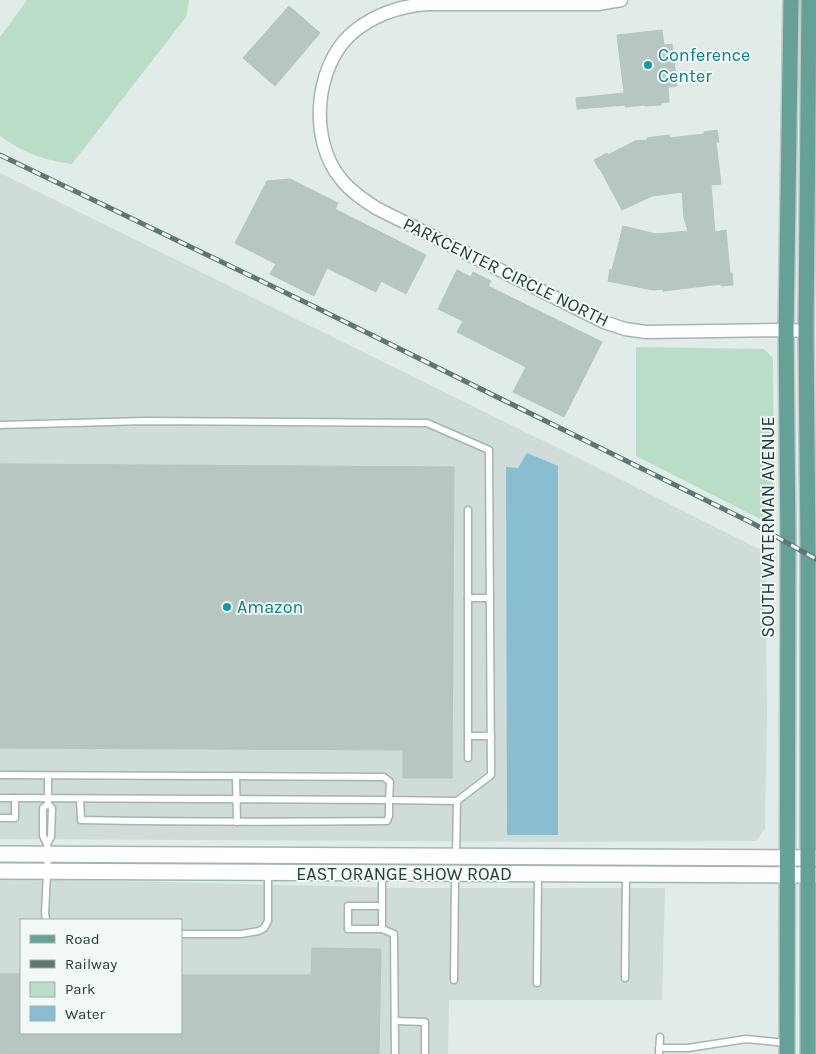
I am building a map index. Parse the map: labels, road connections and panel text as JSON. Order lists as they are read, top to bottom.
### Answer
{
  "streets": {
    "main road": ["SOUTH WATERMAN AVENUE", "EAST ORANGE SHOW ROAD"],
    "street": ["PARKCENTER CIRCLE NORTH"]
  },
  "crossings": [
    ["PARKCENTER CIRCLE NORTH", "SOUTH WATERMAN AVENUE"],
    ["SOUTH WATERMAN AVENUE", "EAST ORANGE SHOW ROAD"]
  ],
  "places": ["Conference Center", "Amazon"],
  "legend": [
    "Road",
    "Railway",
    "Park",
    "Water"
  ]
}
